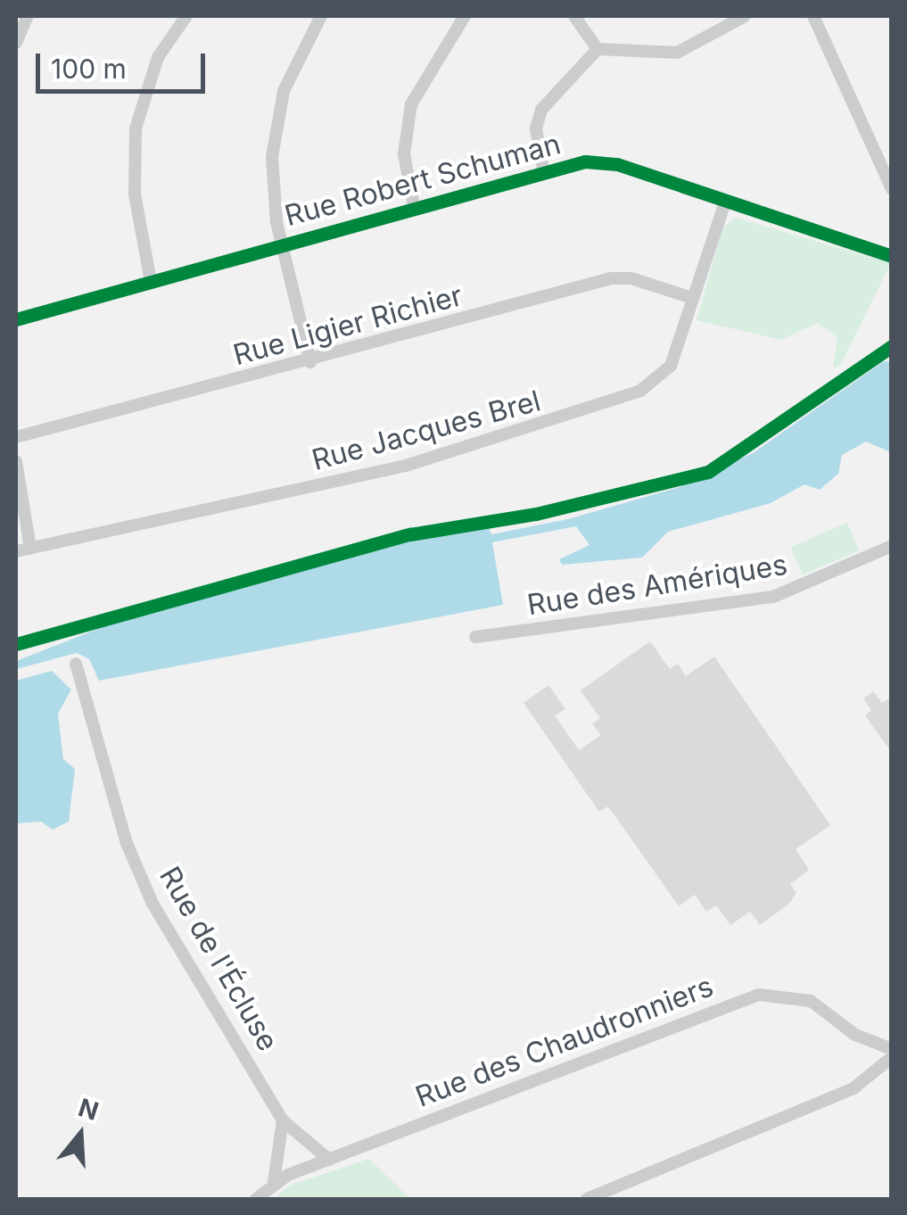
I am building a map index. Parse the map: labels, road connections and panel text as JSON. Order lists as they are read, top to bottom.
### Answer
{
  "streets": {
    "street": [
      "Rue Robert Schuman",
      "Rue Ligier Richier",
      "Rue Jacques Brel",
      "Rue des Amériques",
      "Rue de l'Écluse",
      "Rue des Chaudronniers"
    ]
  },
  "crossings": [
    ["Rue Robert Schuman", "Rue Jacques Brel"],
    ["Rue Ligier Richier", "Rue Jacques Brel"],
    ["Rue de l'Écluse", "Rue des Chaudronniers"]
  ],
  "scale_bar": "100 m",
  "north": "top"
}
